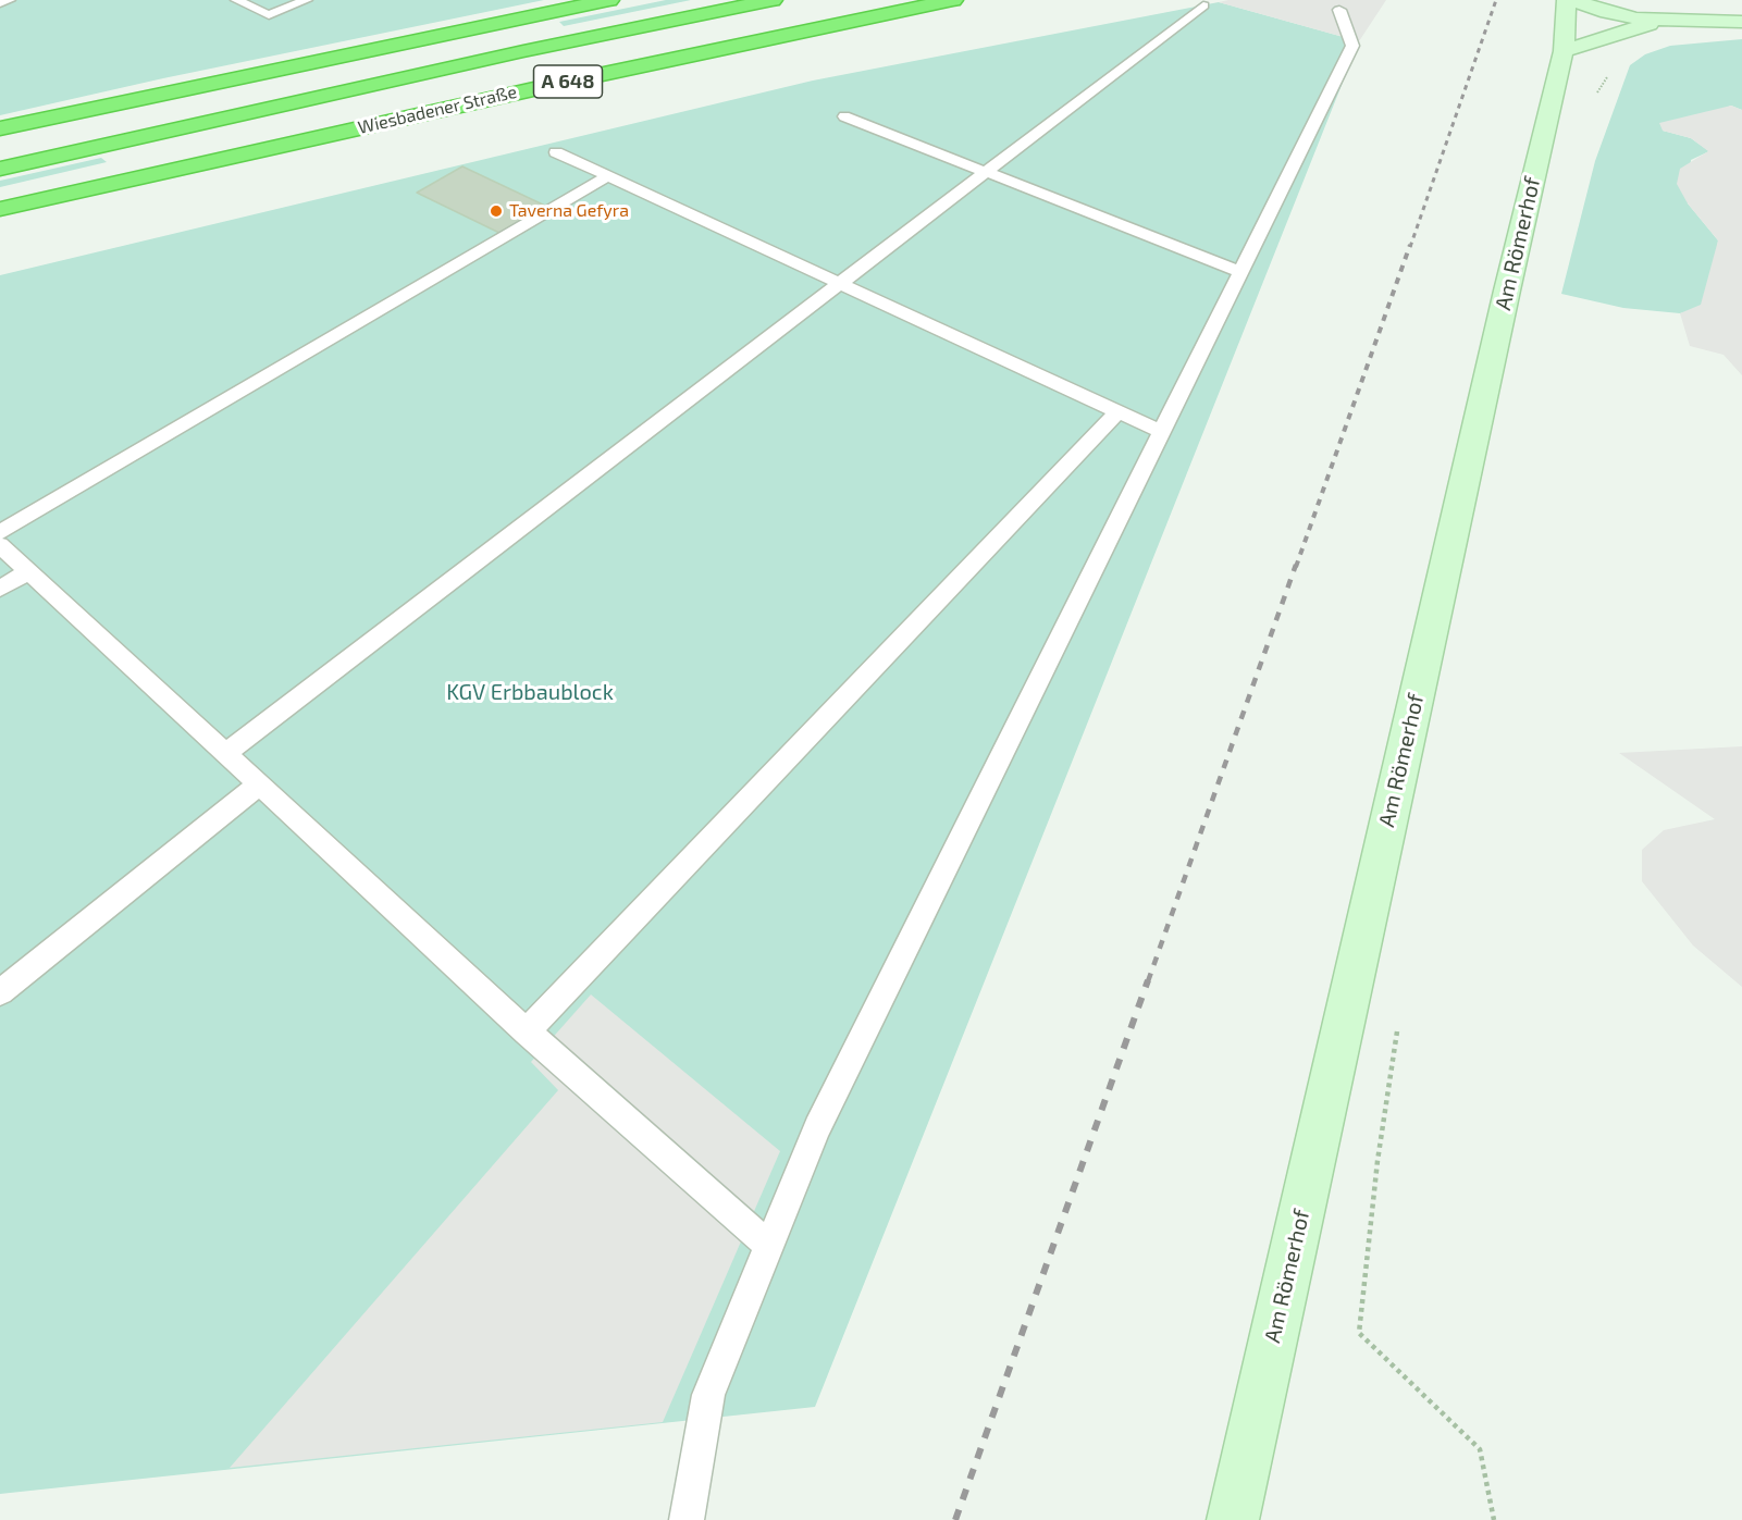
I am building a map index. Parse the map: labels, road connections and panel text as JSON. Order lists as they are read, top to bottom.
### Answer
{
  "streets": {
    "highway": ["A 648", "Wiesbadener Straße"],
    "main road": ["Am Römerhof"]
  },
  "parks": ["KGV Erbbaublock"],
  "places": ["Taverna Gefyra"]
}
